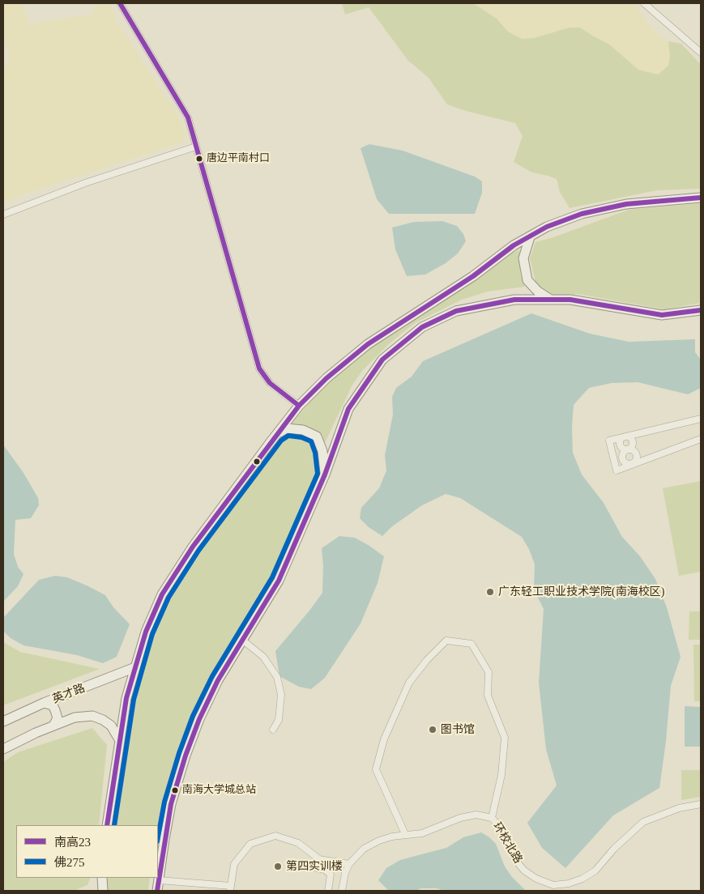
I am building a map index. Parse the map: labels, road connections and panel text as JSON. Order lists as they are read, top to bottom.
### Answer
{
  "streets": {
    "main road": ["英才路"],
    "street": ["环校北路"]
  },
  "places": [
    "唐边平南村口",
    "广东轻工职业技术学院(南海校区)",
    "图书馆",
    "南海大学城总站",
    "第四实训楼"
  ],
  "lines": ["transit line 南高23", "transit line 佛275"],
  "legend": ["南高23", "佛275"]
}
